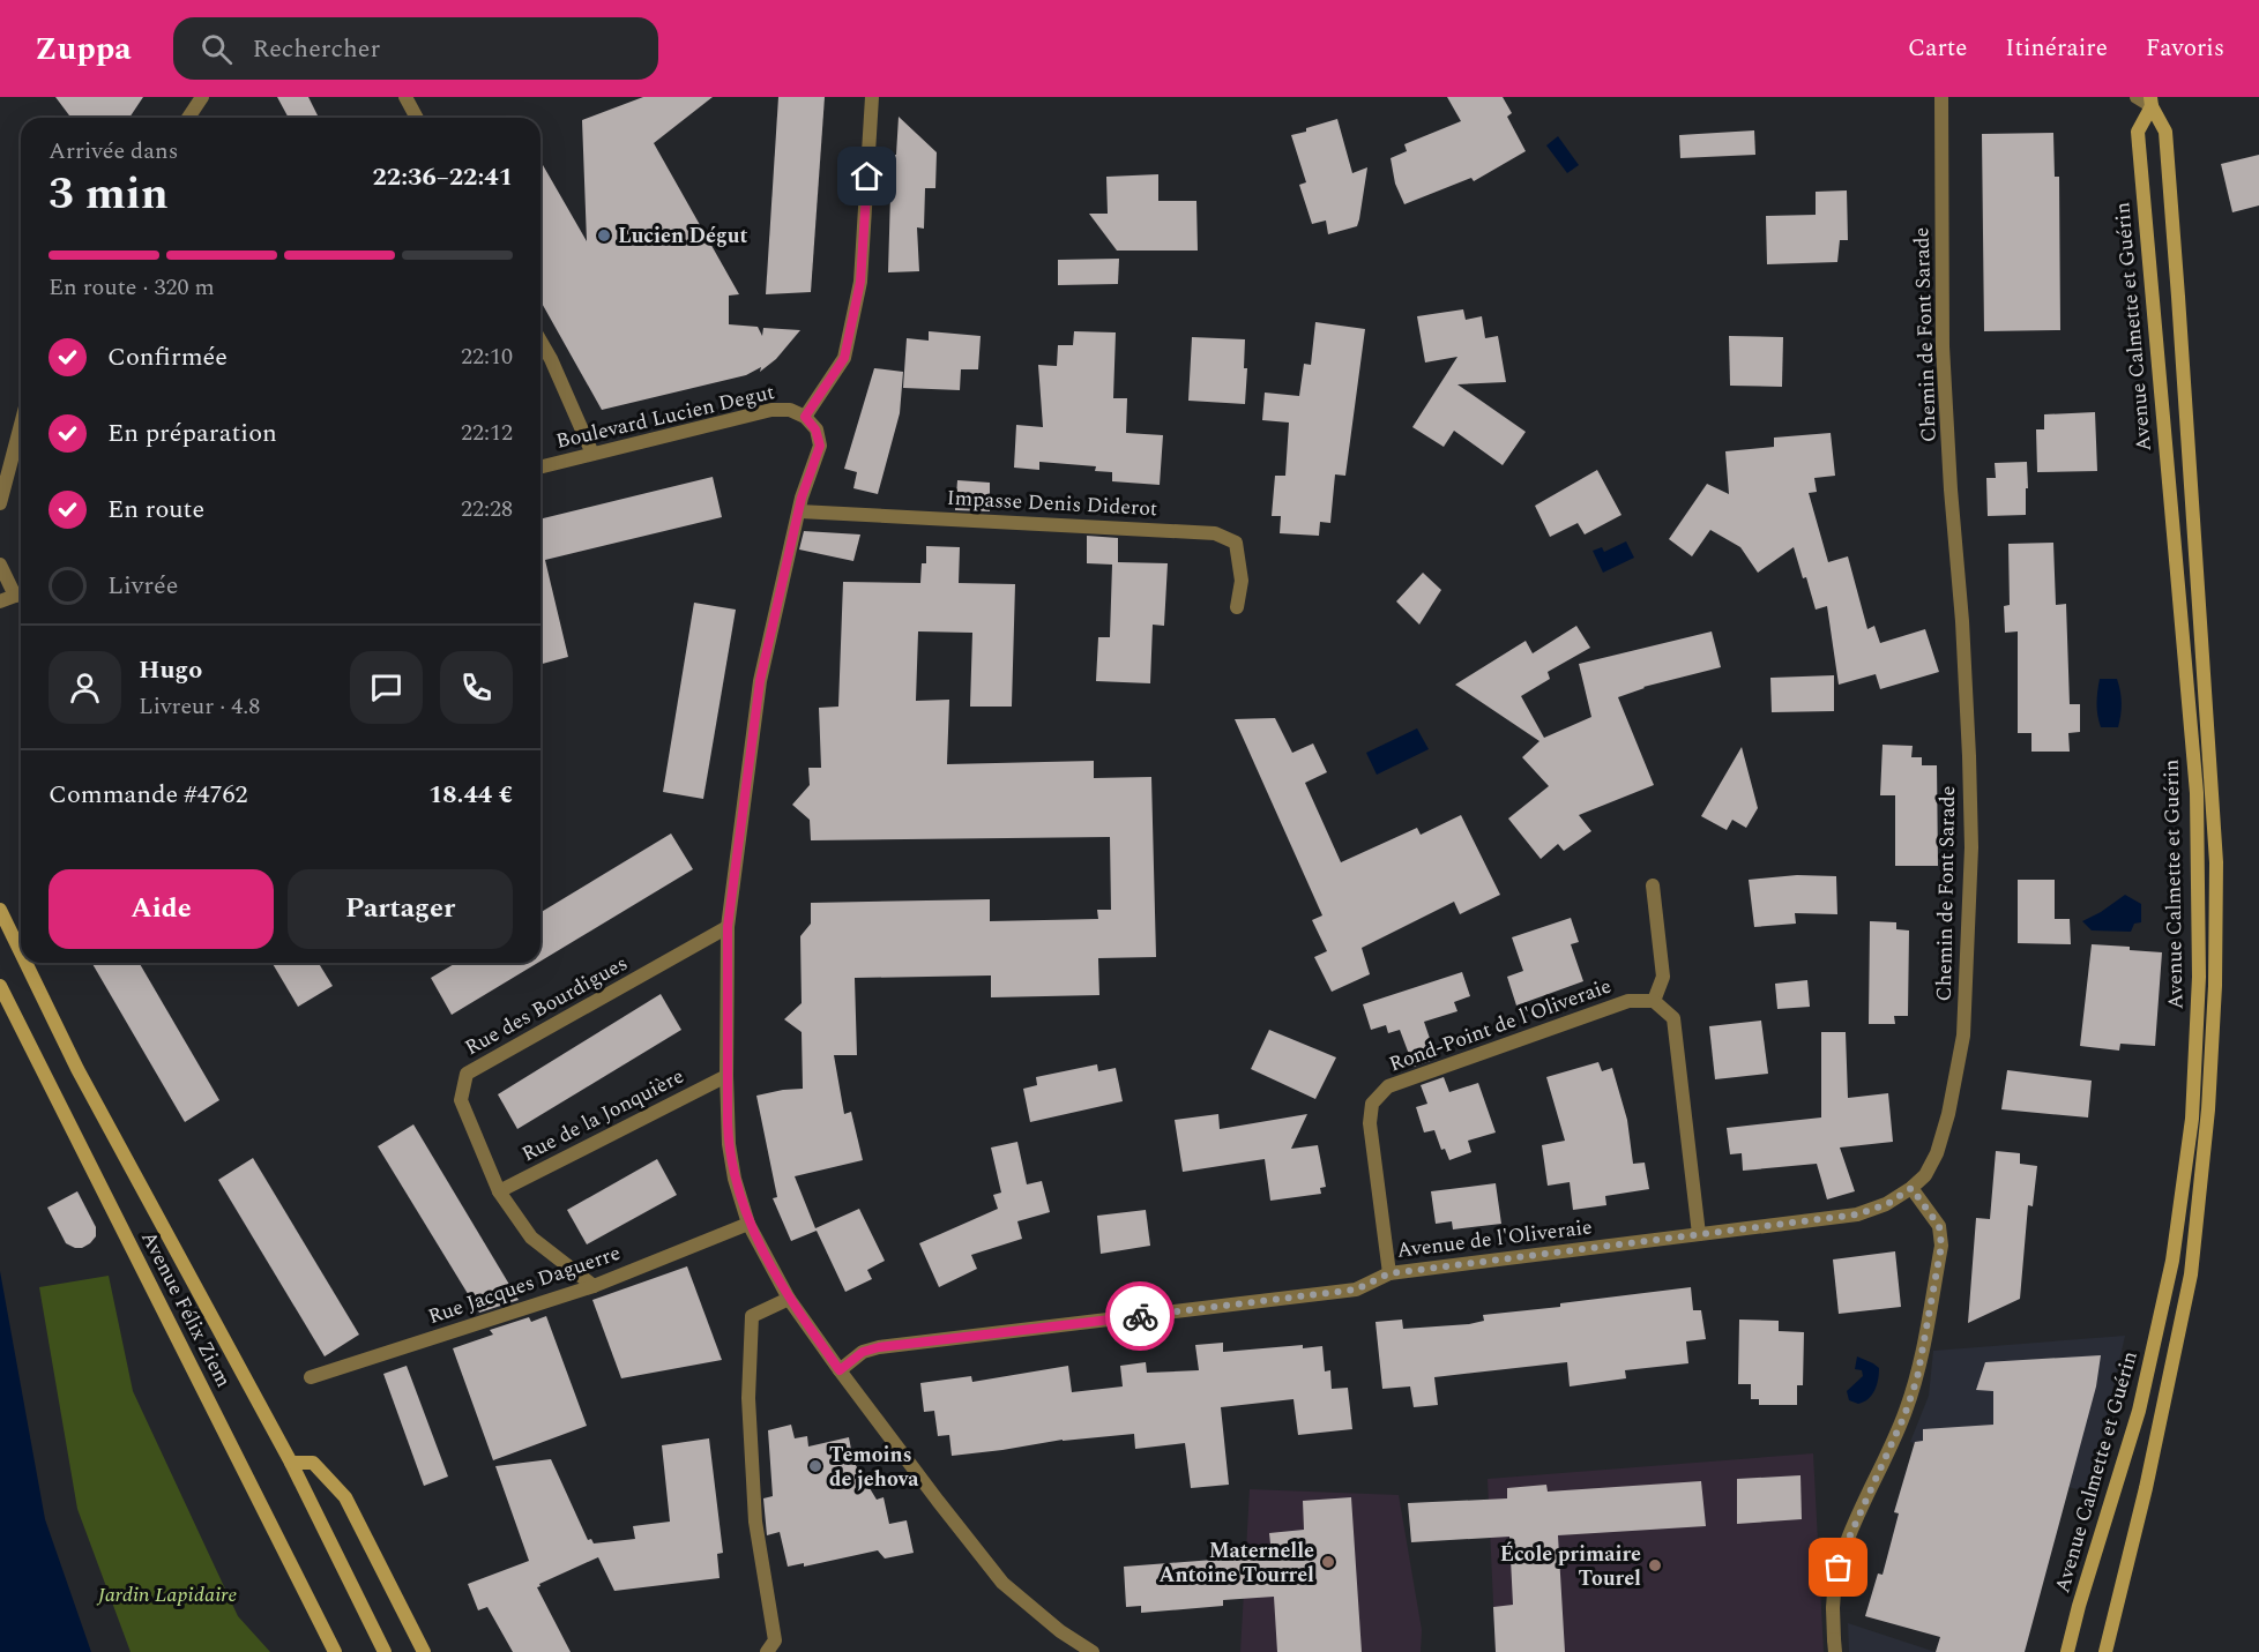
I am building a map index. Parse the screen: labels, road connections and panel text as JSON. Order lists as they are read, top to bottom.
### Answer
{
  "streets": {
    "main road": ["Avenue Calmette et Guérin", "Avenue Félix Ziem"],
    "street": [
      "Chemin de Font Sarade",
      "Boulevard Lucien Degut",
      "Impasse Denis Diderot",
      "Rue des Bourdigues",
      "Rond-Point de l'Oliveraie",
      "Rue de la Jonquière",
      "Avenue de l'Oliveraie",
      "Rue Jacques Daguerre"
    ]
  },
  "crossings": [
    ["Chemin de Font Sarade", "Avenue de l'Oliveraie"],
    ["Rue des Bourdigues", "Rue de la Jonquière"],
    ["Rue des Bourdigues", "Rue Jacques Daguerre"],
    ["Rond-Point de l'Oliveraie", "Avenue de l'Oliveraie"]
  ],
  "parks": ["Jardin Lapidaire"],
  "places": [
    "Lucien Dégut",
    "Temoins de jehova",
    "Maternelle Antoine Tourrel",
    "École primaire Tourel"
  ],
  "page": {
    "header": "Zuppa",
    "search": "Rechercher",
    "nav": ["Carte", "Itinéraire", "Favoris"],
    "heading": ["3 min", "Arrivée dans", "22:36–22:41"],
    "panel": [
      "Hugo",
      "Livreur · 4.8",
      "Commande #4762",
      "18.44 €"
    ],
    "bar": "En route · 320 m",
    "list": [
      ["Confirmée", "22:10"],
      ["En préparation", "22:12"],
      ["En route", "22:28"],
      "Livrée"
    ],
    "buttons": ["Aide", "Partager"]
  }
}
